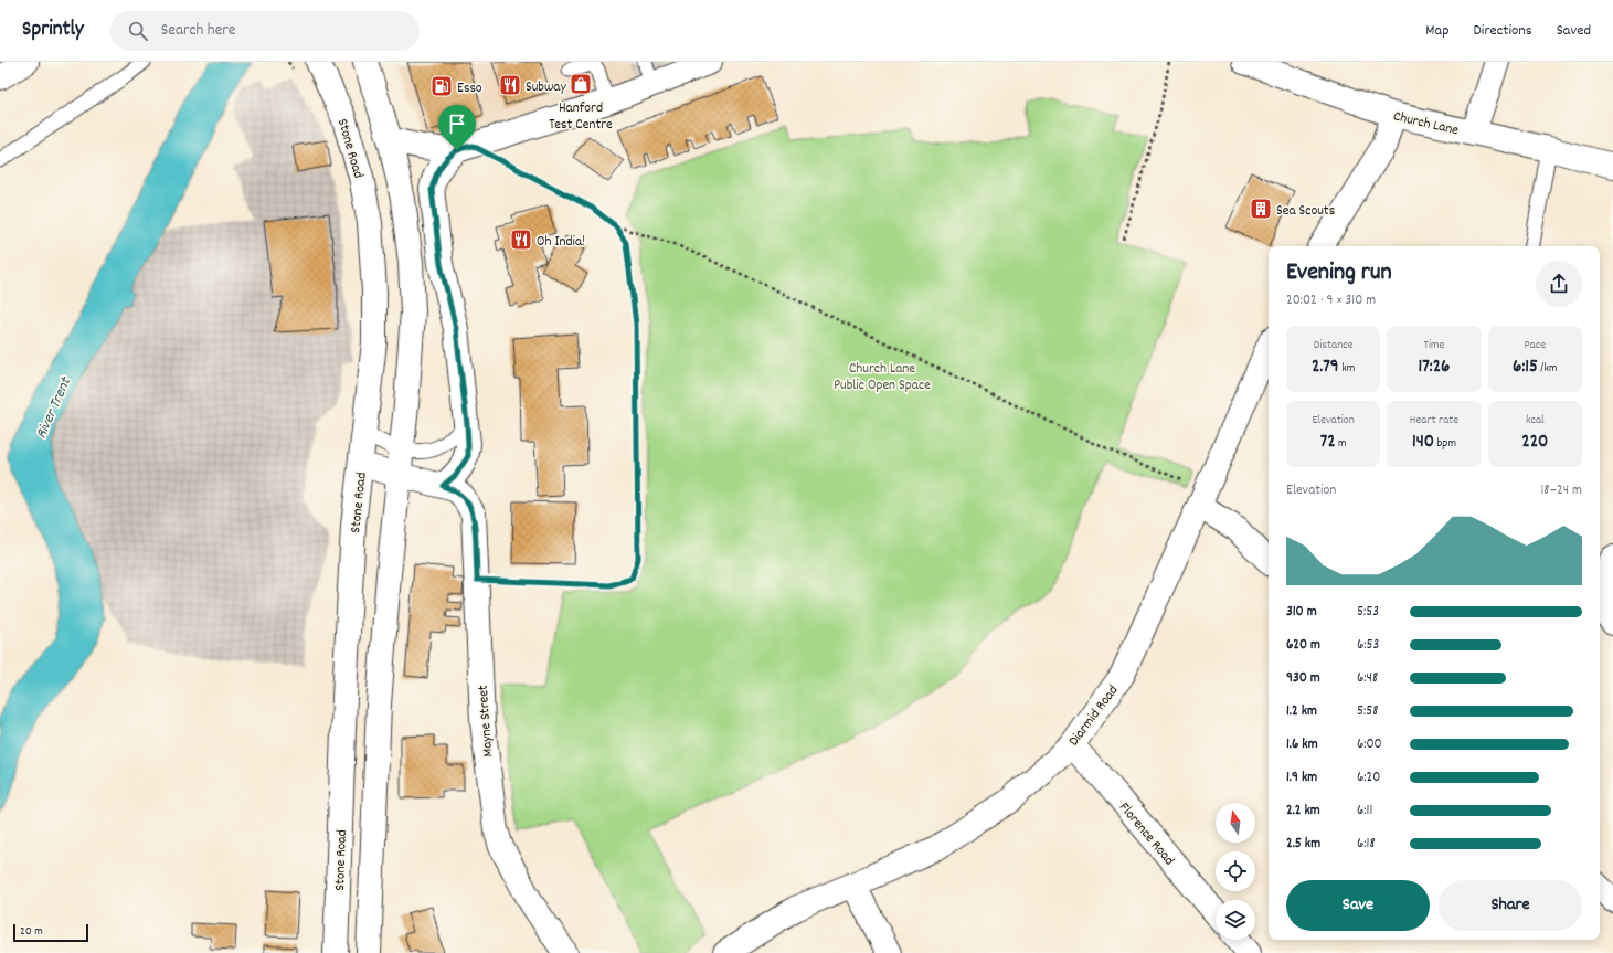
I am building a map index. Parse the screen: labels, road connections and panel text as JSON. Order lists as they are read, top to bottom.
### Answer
{
  "streets": {
    "main road": [
      "Church Lane",
      "Stone Road",
      "Diarmid Road",
      "Mayne Street",
      "Florence Road"
    ]
  },
  "crossings": [
    ["Stone Road", "Mayne Street"],
    ["Diarmid Road", "Florence Road"]
  ],
  "water": ["River Trent"],
  "parks": ["Church Lane Public Open Space"],
  "places": {
    "shop": ["Hanford Test Centre"],
    "restaurant": ["Subway", "Oh India!"],
    "fuel station": ["Esso"],
    "building": ["Sea Scouts"]
  },
  "scale_bar": "20 m",
  "north": "top",
  "page": {
    "header": "Sprintly",
    "search": "Search here",
    "nav": ["Map", "Directions", "Saved"],
    "heading": ["Evening run", "20:02 · 9 × 310 m"],
    "stats": [
      ["Distance", "2.79 km"],
      ["Time", "17:26"],
      ["Pace", "6:15 /km"],
      ["Elevation", "72 m"],
      ["Heart rate", "140 bpm"],
      ["kcal", "220"]
    ],
    "chart": ["Elevation", "18–24 m"],
    "list": [
      {
        "name": "310 m",
        "note": "5:53"
      },
      {
        "name": "620 m",
        "note": "6:53"
      },
      {
        "name": "930 m",
        "note": "6:48"
      },
      {
        "name": "1.2 km",
        "note": "5:58"
      },
      {
        "name": "1.6 km",
        "note": "6:00"
      },
      {
        "name": "1.9 km",
        "note": "6:20"
      },
      {
        "name": "2.2 km",
        "note": "6:11"
      },
      {
        "name": "2.5 km",
        "note": "6:18"
      }
    ],
    "buttons": ["Save", "Share"],
    "scale": "20 m"
  }
}
